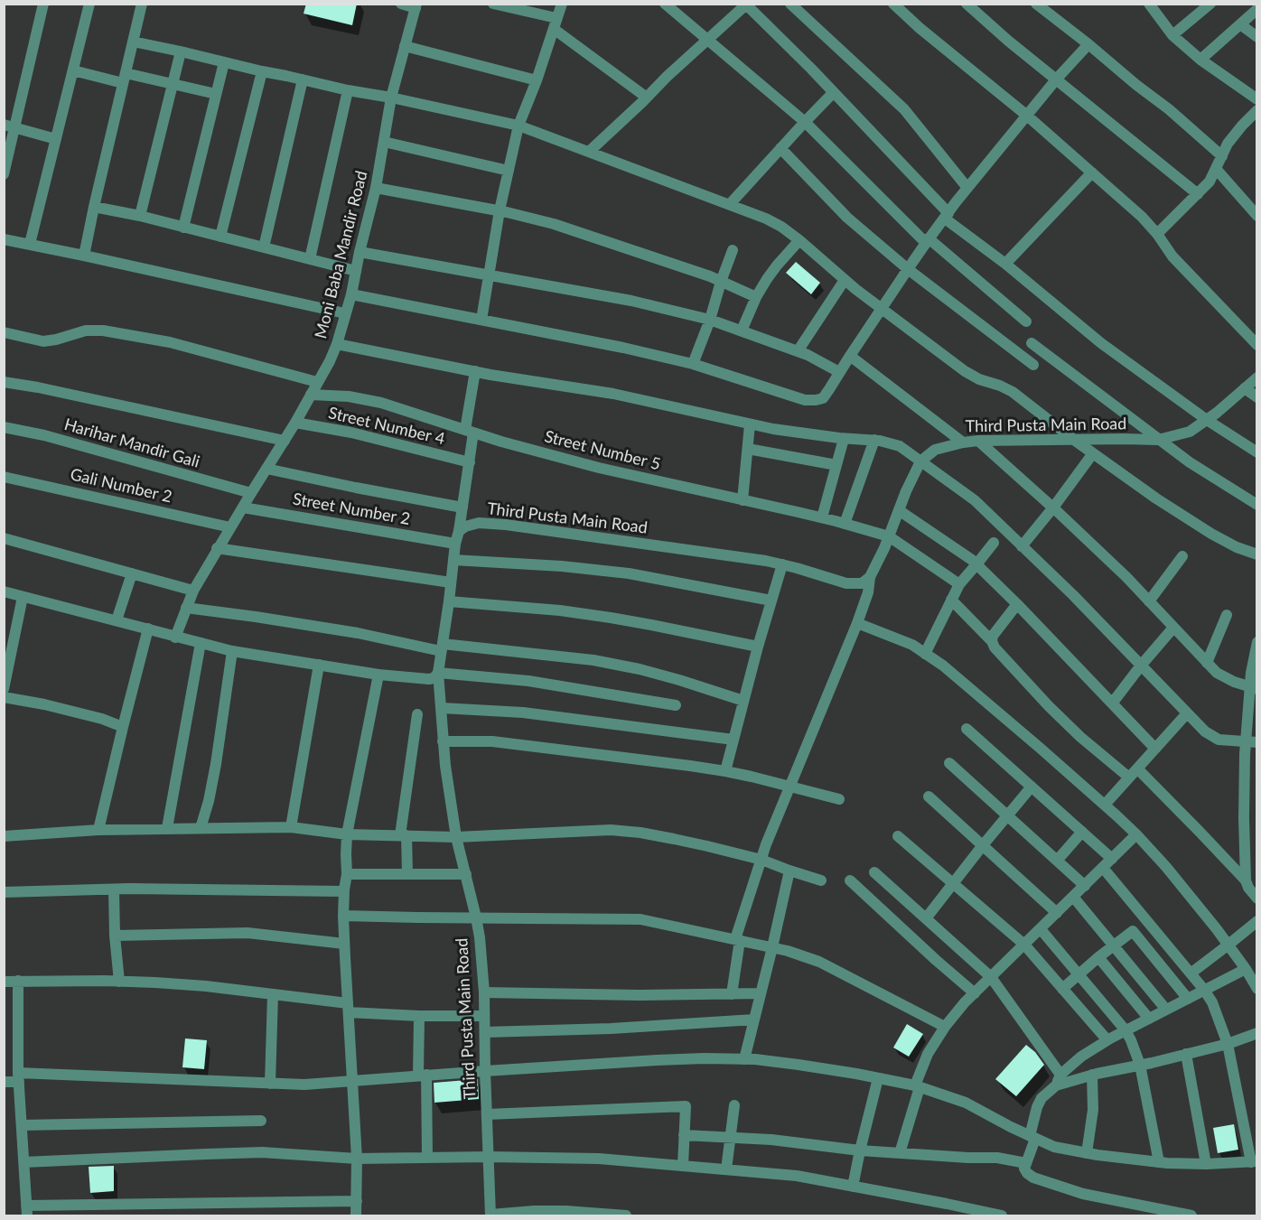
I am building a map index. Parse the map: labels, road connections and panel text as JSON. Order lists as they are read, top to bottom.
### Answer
{
  "streets": {
    "street": [
      "Moni Baba Mandir Road",
      "Third Pusta Main Road",
      "Street Number 4",
      "Harihar Mandir Gali",
      "Street Number 5",
      "Gali Number 2",
      "Street Number 2"
    ]
  },
  "crossings": [
    ["Moni Baba Mandir Road", "Street Number 4"],
    ["Moni Baba Mandir Road", "Harihar Mandir Gali"],
    ["Moni Baba Mandir Road", "Street Number 5"],
    ["Moni Baba Mandir Road", "Gali Number 2"],
    ["Moni Baba Mandir Road", "Street Number 2"],
    ["Third Pusta Main Road", "Street Number 2"]
  ]
}
